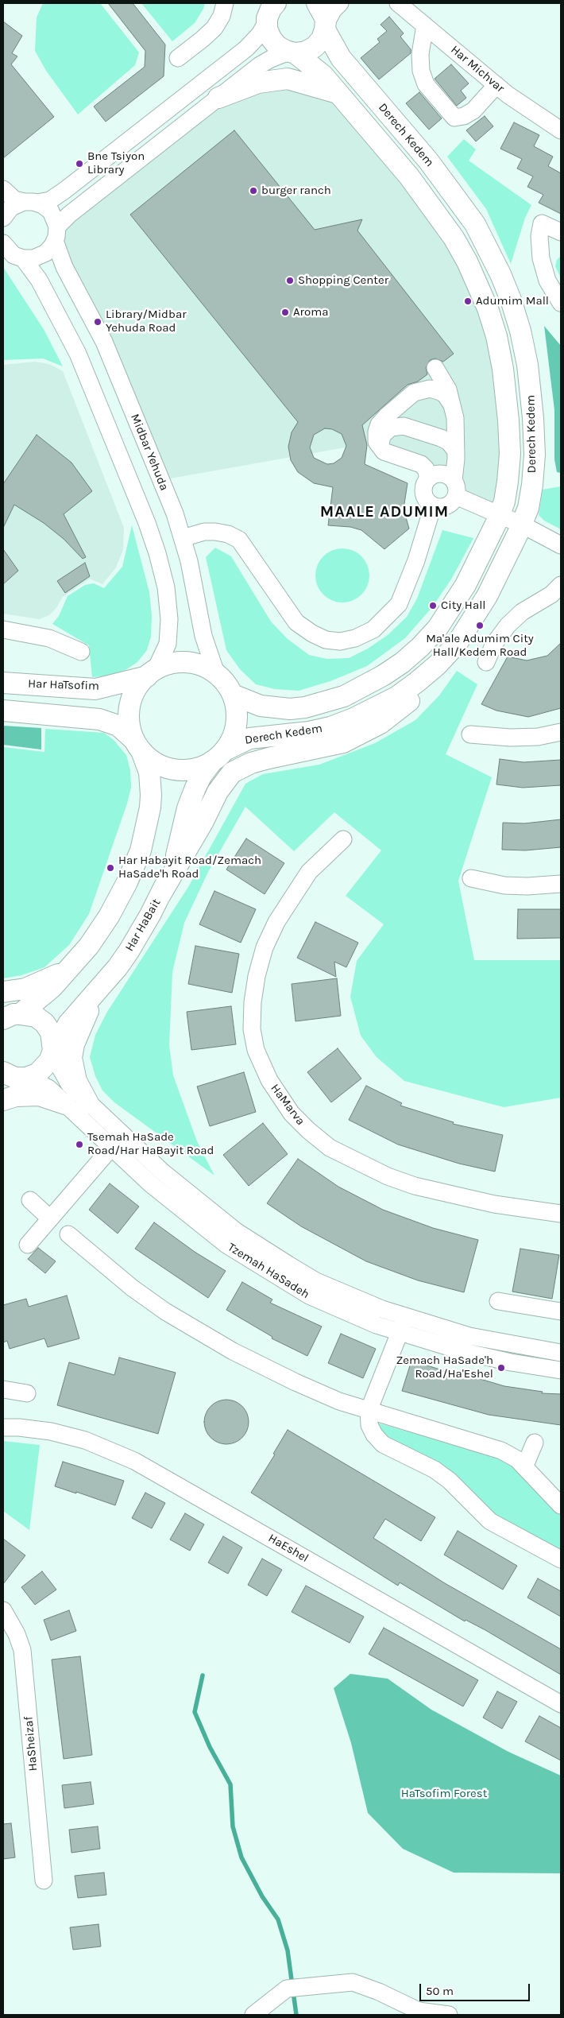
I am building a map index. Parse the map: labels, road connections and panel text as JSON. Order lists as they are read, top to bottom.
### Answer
{
  "streets": {
    "main road": ["Derech Kedem", "Har HaTsofim", "Har HaBait"],
    "street": [
      "Har Michvar",
      "Midbar Yehuda",
      "HaMarva",
      "Tzemah HaSadeh",
      "HaEshel",
      "HaSheizaf"
    ]
  },
  "crossings": [
    ["Derech Kedem", "Midbar Yehuda"],
    ["Derech Kedem", "Har HaTsofim"],
    ["Derech Kedem", "Har HaBait"],
    ["Midbar Yehuda", "Har HaTsofim"],
    ["Midbar Yehuda", "Har HaBait"],
    ["Har HaTsofim", "Har HaBait"],
    ["Har HaBait", "Tzemah HaSadeh"]
  ],
  "districts": ["MAALE ADUMIM"],
  "parks": ["HaTsofim Forest"],
  "places": [
    "Bne Tsiyon Library",
    "burger ranch",
    "Shopping Center",
    "Adumim Mall",
    "Aroma",
    "Library/Midbar Yehuda Road",
    "City Hall",
    "Ma'ale Adumim City Hall/Kedem Road",
    "Har Habayit Road/Zemach HaSade'h Road",
    "Tsemah HaSade Road/Har HaBayit Road",
    "Zemach HaSade'h Road/Ha'Eshel"
  ],
  "scale_bar": "50 m"
}
